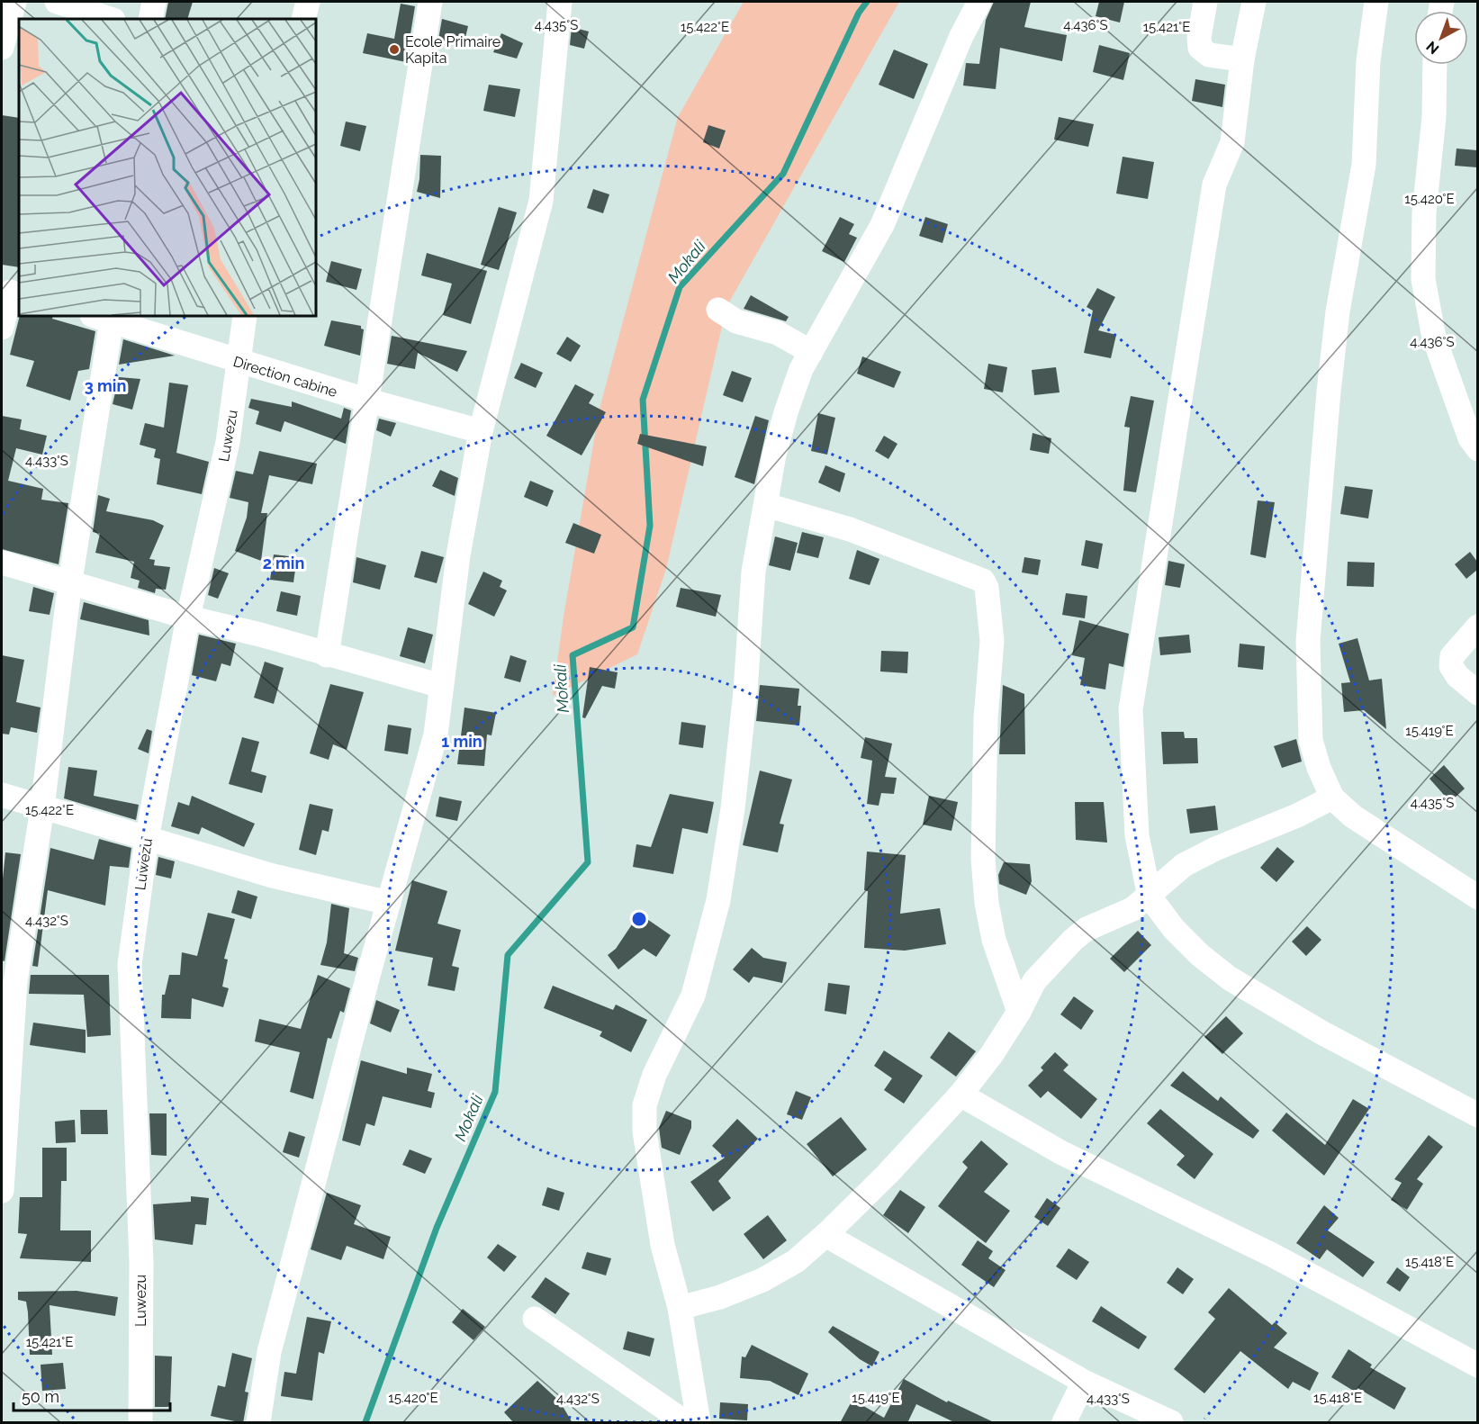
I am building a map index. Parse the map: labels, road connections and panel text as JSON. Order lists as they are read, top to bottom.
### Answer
{
  "streets": {
    "street": ["Direction cabine", "Luwezu"]
  },
  "crossings": [
    ["Direction cabine", "Luwezu"]
  ],
  "water": ["Mokali"],
  "places": ["Ecole Primaire Kapita"],
  "scale_bar": "50 m",
  "north": "bottom left",
  "coordinates": [
    "4.435°S",
    "4.436°S",
    "15.422°E",
    "15.421°E",
    "15.420°E",
    "4.433°S",
    "15.419°E",
    "4.432°S",
    "15.418°E"
  ],
  "rings": ["3 min", "2 min", "1 min"]
}
